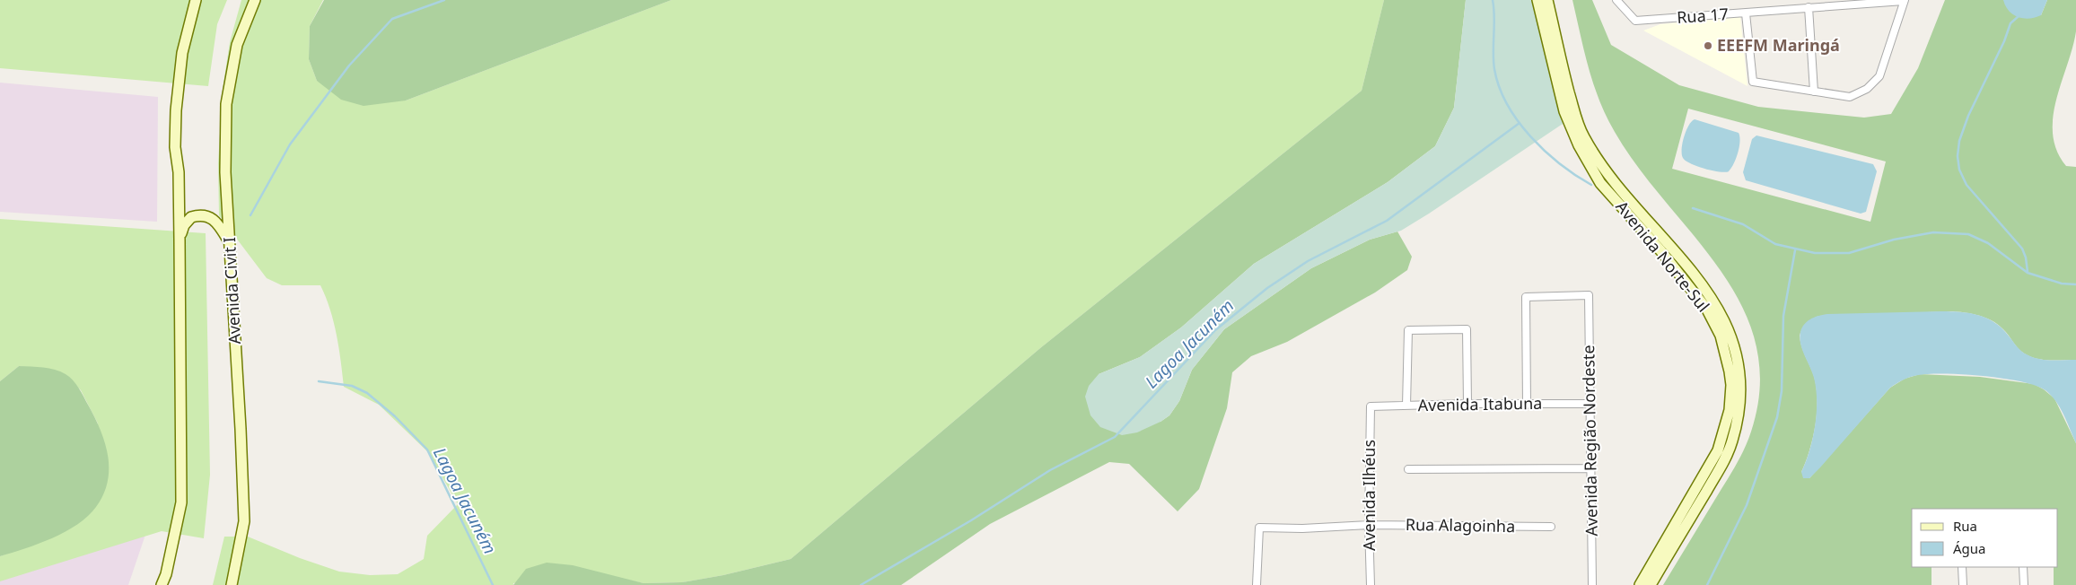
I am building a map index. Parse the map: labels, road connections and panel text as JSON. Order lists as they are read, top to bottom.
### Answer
{
  "streets": {
    "main road": ["Avenida Norte-Sul", "Avenida Civit I"],
    "street": [
      "Rua 17",
      "Avenida Itabuna",
      "Avenida Região Nordeste",
      "Avenida Ilhéus",
      "Rua Alagoinha"
    ]
  },
  "crossings": [
    ["Avenida Itabuna", "Avenida Região Nordeste"],
    ["Avenida Itabuna", "Avenida Ilhéus"],
    ["Avenida Ilhéus", "Rua Alagoinha"]
  ],
  "water": ["Lagoa Jacuném"],
  "places": ["EEEFM Maringá"],
  "legend": ["Rua", "Água"]
}
